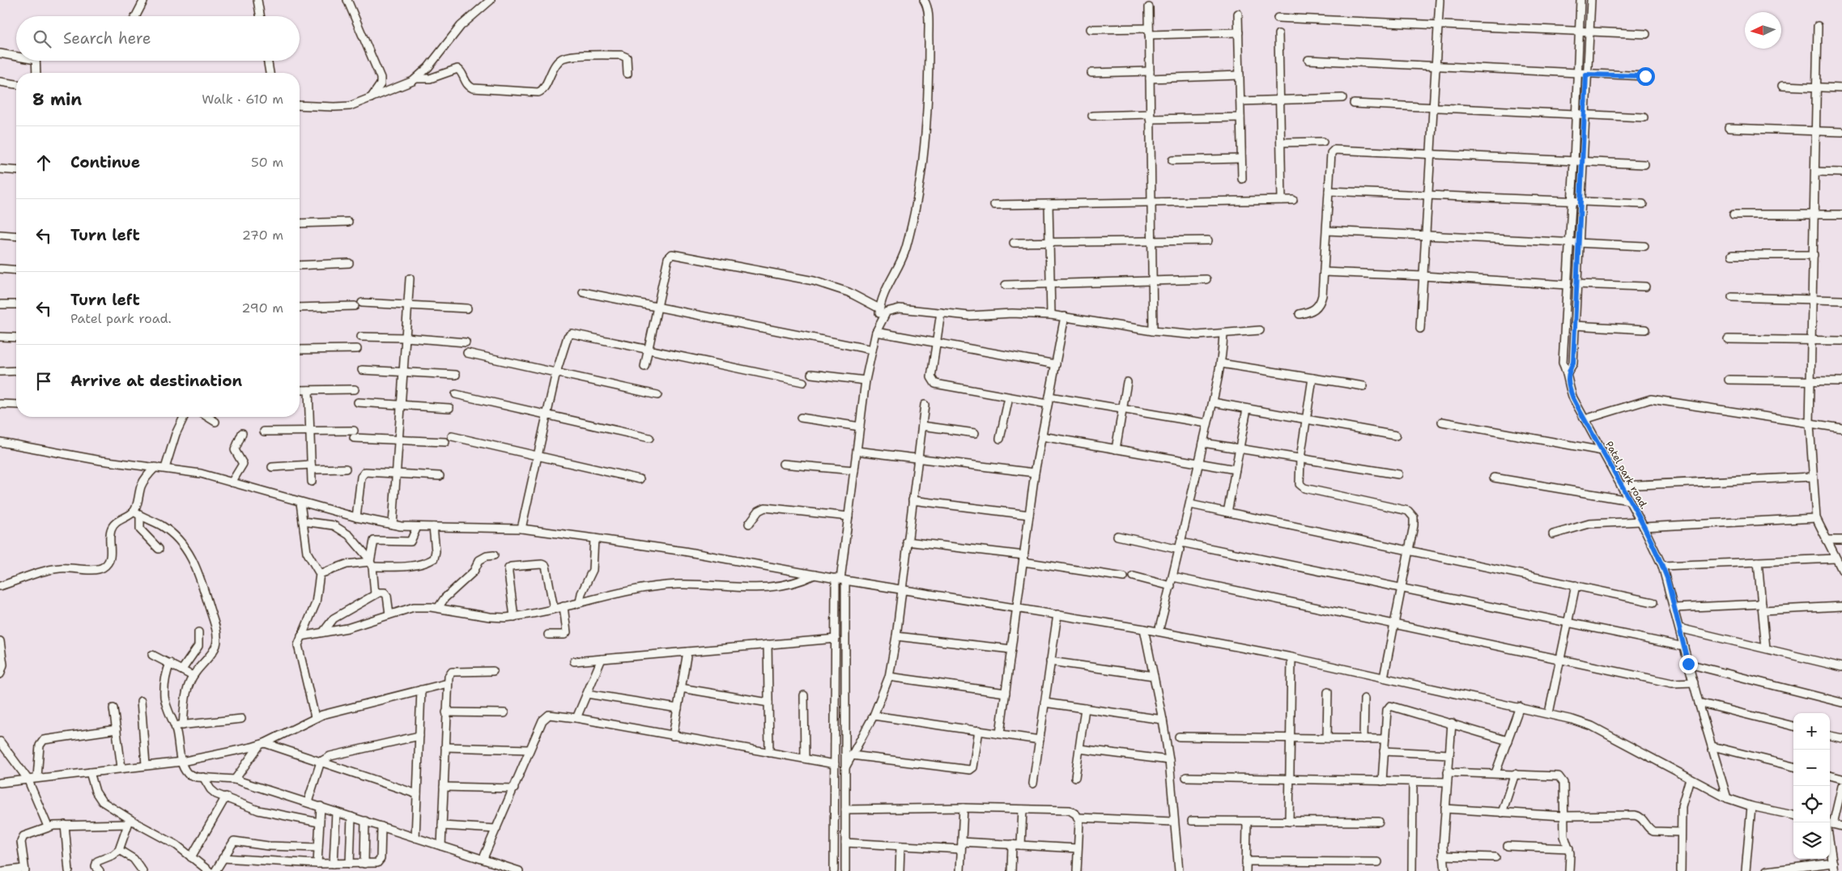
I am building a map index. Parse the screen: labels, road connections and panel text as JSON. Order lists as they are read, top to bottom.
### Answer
{
  "streets": {
    "street": ["Patel park road."]
  },
  "north": "left",
  "page": {
    "search": "Search here",
    "heading": ["8 min", "Walk · 610 m"],
    "list": [
      ["Continue", "50 m"],
      ["Turn left", "270 m"],
      ["Turn left", "Patel park road.", "290 m"],
      "Arrive at destination"
    ],
    "map_buttons": ["+", "−"]
  }
}
